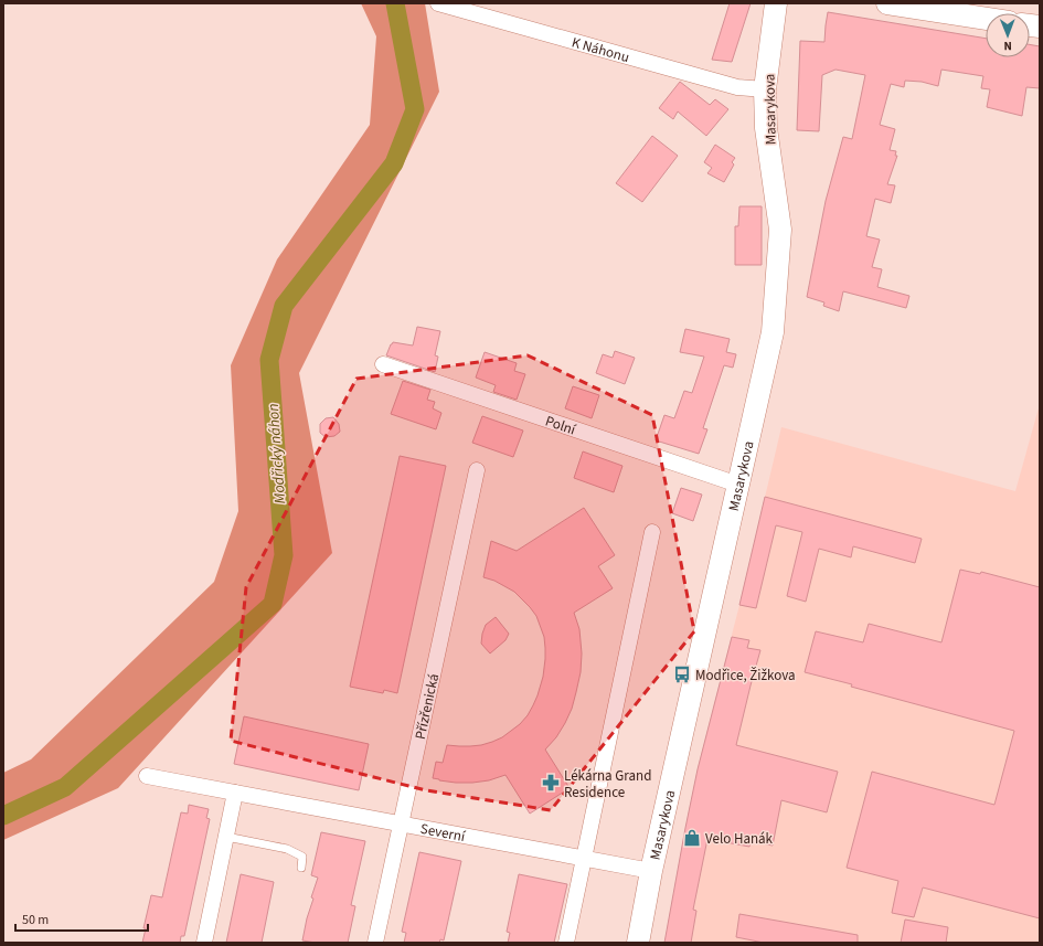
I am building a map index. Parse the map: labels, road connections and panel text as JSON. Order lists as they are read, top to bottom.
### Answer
{
  "streets": {
    "street": [
      "K Náhonu",
      "Masarykova",
      "Polní",
      "Přízřenická",
      "Severní"
    ]
  },
  "crossings": [
    ["K Náhonu", "Masarykova"],
    ["Masarykova", "Polní"],
    ["Masarykova", "Severní"],
    ["Přízřenická", "Severní"]
  ],
  "water": ["Modřický náhon"],
  "places": {
    "bus stop": ["Modřice, Žižkova"],
    "pharmacy": ["Lékárna Grand Residence"],
    "shop": ["Velo Hanák"]
  },
  "scale_bar": "50 m",
  "north": "bottom"
}
